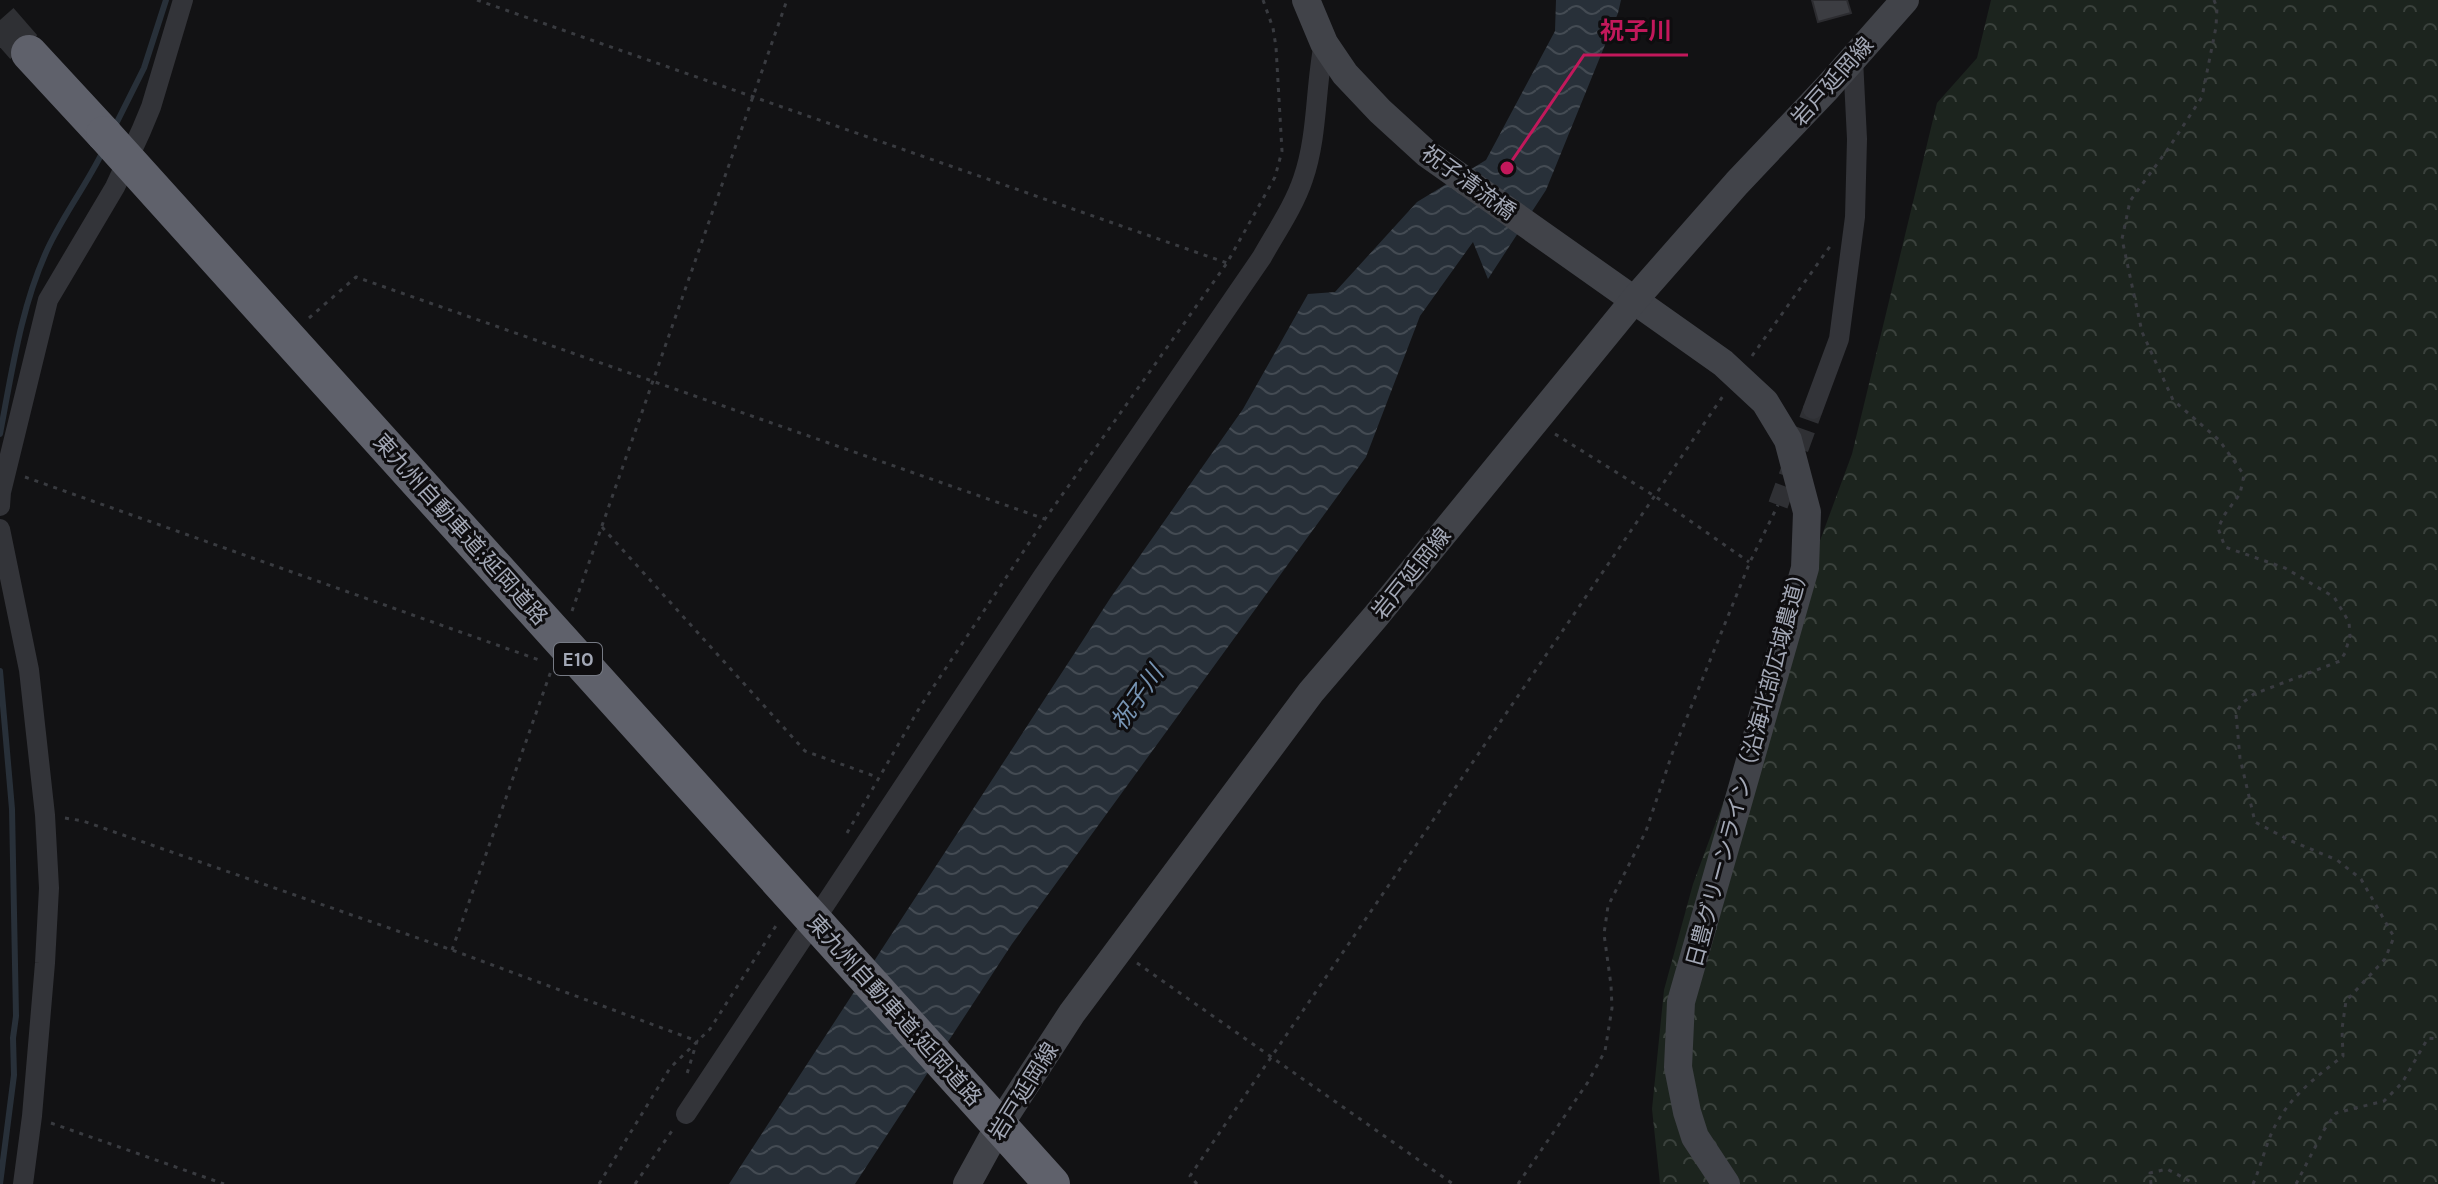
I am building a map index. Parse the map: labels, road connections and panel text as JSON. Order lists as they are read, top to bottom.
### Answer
{
  "streets": {
    "highway": ["東九州自動車道;延岡道路", "E10"],
    "main road": ["岩戸延岡線", "祝子清流橋", "日豊グリーンライン（沿海北部広域農道）"]
  },
  "crossings": [
    ["岩戸延岡線", "日豊グリーンライン（沿海北部広域農道）"],
    ["祝子清流橋", "日豊グリーンライン（沿海北部広域農道）"]
  ],
  "water": ["祝子川"],
  "places": ["祝子川"]
}
